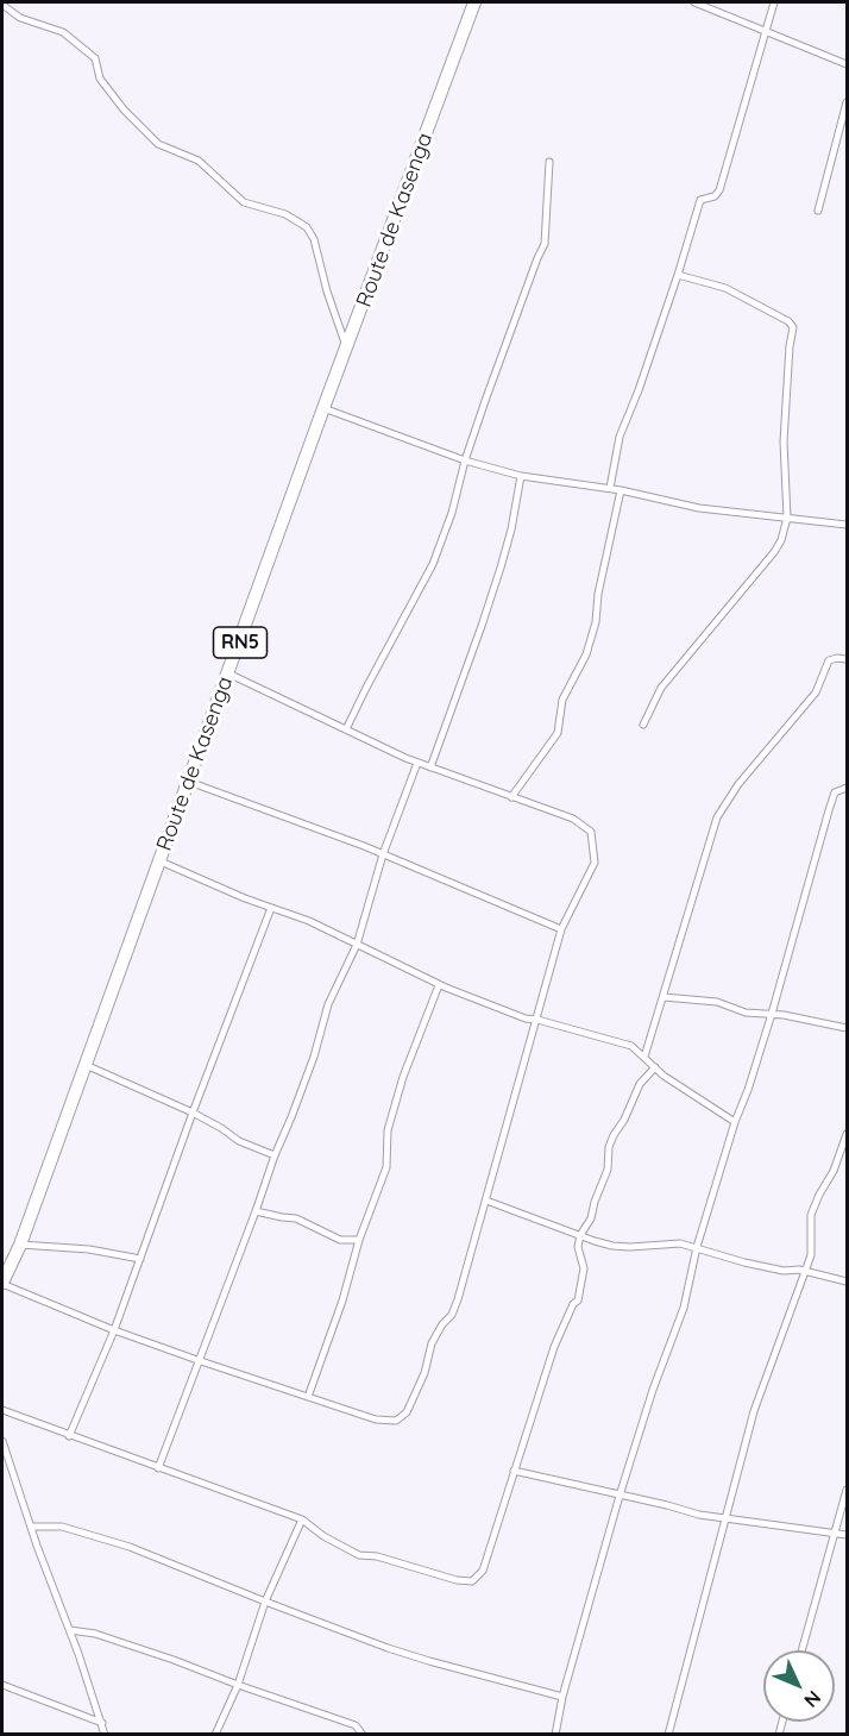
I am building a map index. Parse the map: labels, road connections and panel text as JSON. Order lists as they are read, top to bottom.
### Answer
{
  "streets": {
    "highway": ["Route de Kasenga", "RN5"]
  },
  "north": "bottom right"
}
